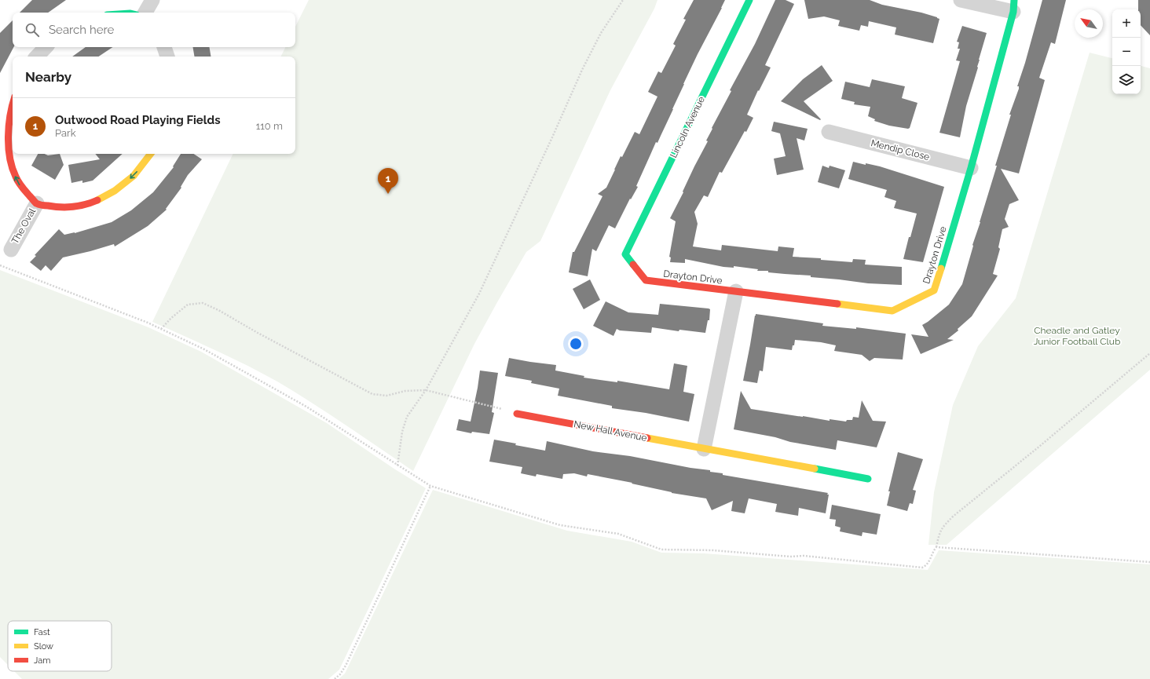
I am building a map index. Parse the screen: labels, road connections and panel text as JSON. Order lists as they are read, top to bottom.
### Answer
{
  "streets": {
    "street": [
      "Lincoln Avenue",
      "Mendip Close",
      "The Oval",
      "Drayton Drive",
      "New Hall Avenue"
    ]
  },
  "crossings": [
    ["Lincoln Avenue", "Drayton Drive"],
    ["Mendip Close", "Drayton Drive"]
  ],
  "parks": ["Cheadle and Gatley Junior Football Club"],
  "legend": ["Fast", "Slow", "Jam"],
  "north": "top left",
  "page": {
    "map_buttons": ["+", "−"],
    "search": "Search here",
    "heading": "Nearby",
    "list": [
      {
        "mark": "1",
        "name": "Outwood Road Playing Fields",
        "note": "Park",
        "value": "110 m"
      }
    ],
    "pins": "1"
  }
}
